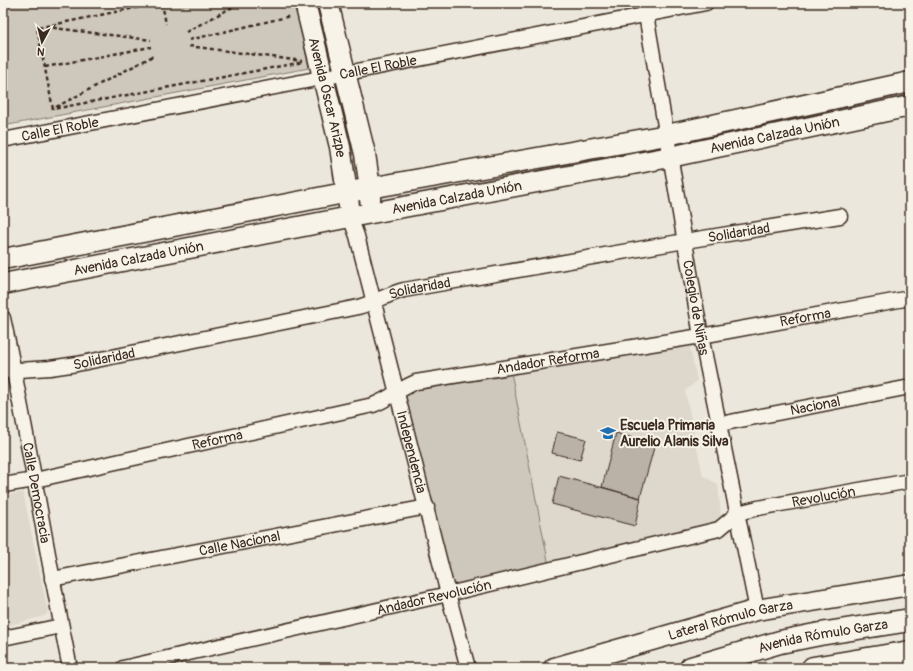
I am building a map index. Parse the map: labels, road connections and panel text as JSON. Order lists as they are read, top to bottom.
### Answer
{
  "streets": {
    "main road": ["Avenida Rómulo Garza"],
    "street": [
      "Calle El Roble",
      "Avenida Óscar Arizpe",
      "Avenida Calzada Unión",
      "Solidaridad",
      "Colegio de Niñas",
      "Reforma",
      "Andador Reforma",
      "Nacional",
      "Independencia",
      "Calle Democracia",
      "Revolución",
      "Calle Nacional",
      "Andador Revolución",
      "Lateral Rómulo Garza"
    ]
  },
  "crossings": [
    ["Calle El Roble", "Avenida Óscar Arizpe"],
    ["Calle El Roble", "Colegio de Niñas"],
    ["Avenida Óscar Arizpe", "Avenida Calzada Unión"],
    ["Avenida Óscar Arizpe", "Independencia"],
    ["Avenida Calzada Unión", "Colegio de Niñas"],
    ["Avenida Calzada Unión", "Independencia"],
    ["Solidaridad", "Colegio de Niñas"],
    ["Solidaridad", "Independencia"],
    ["Solidaridad", "Calle Democracia"],
    ["Colegio de Niñas", "Reforma"],
    ["Colegio de Niñas", "Andador Reforma"],
    ["Colegio de Niñas", "Nacional"],
    ["Colegio de Niñas", "Revolución"],
    ["Colegio de Niñas", "Andador Revolución"],
    ["Colegio de Niñas", "Lateral Rómulo Garza"],
    ["Reforma", "Andador Reforma"],
    ["Reforma", "Independencia"],
    ["Reforma", "Calle Democracia"],
    ["Andador Reforma", "Independencia"],
    ["Independencia", "Calle Nacional"],
    ["Independencia", "Andador Revolución"],
    ["Calle Democracia", "Calle Nacional"],
    ["Revolución", "Andador Revolución"]
  ],
  "places": {
    "school or university": ["Escuela Primaria Aurelio Alanis Silva"]
  },
  "north": "bottom"
}
